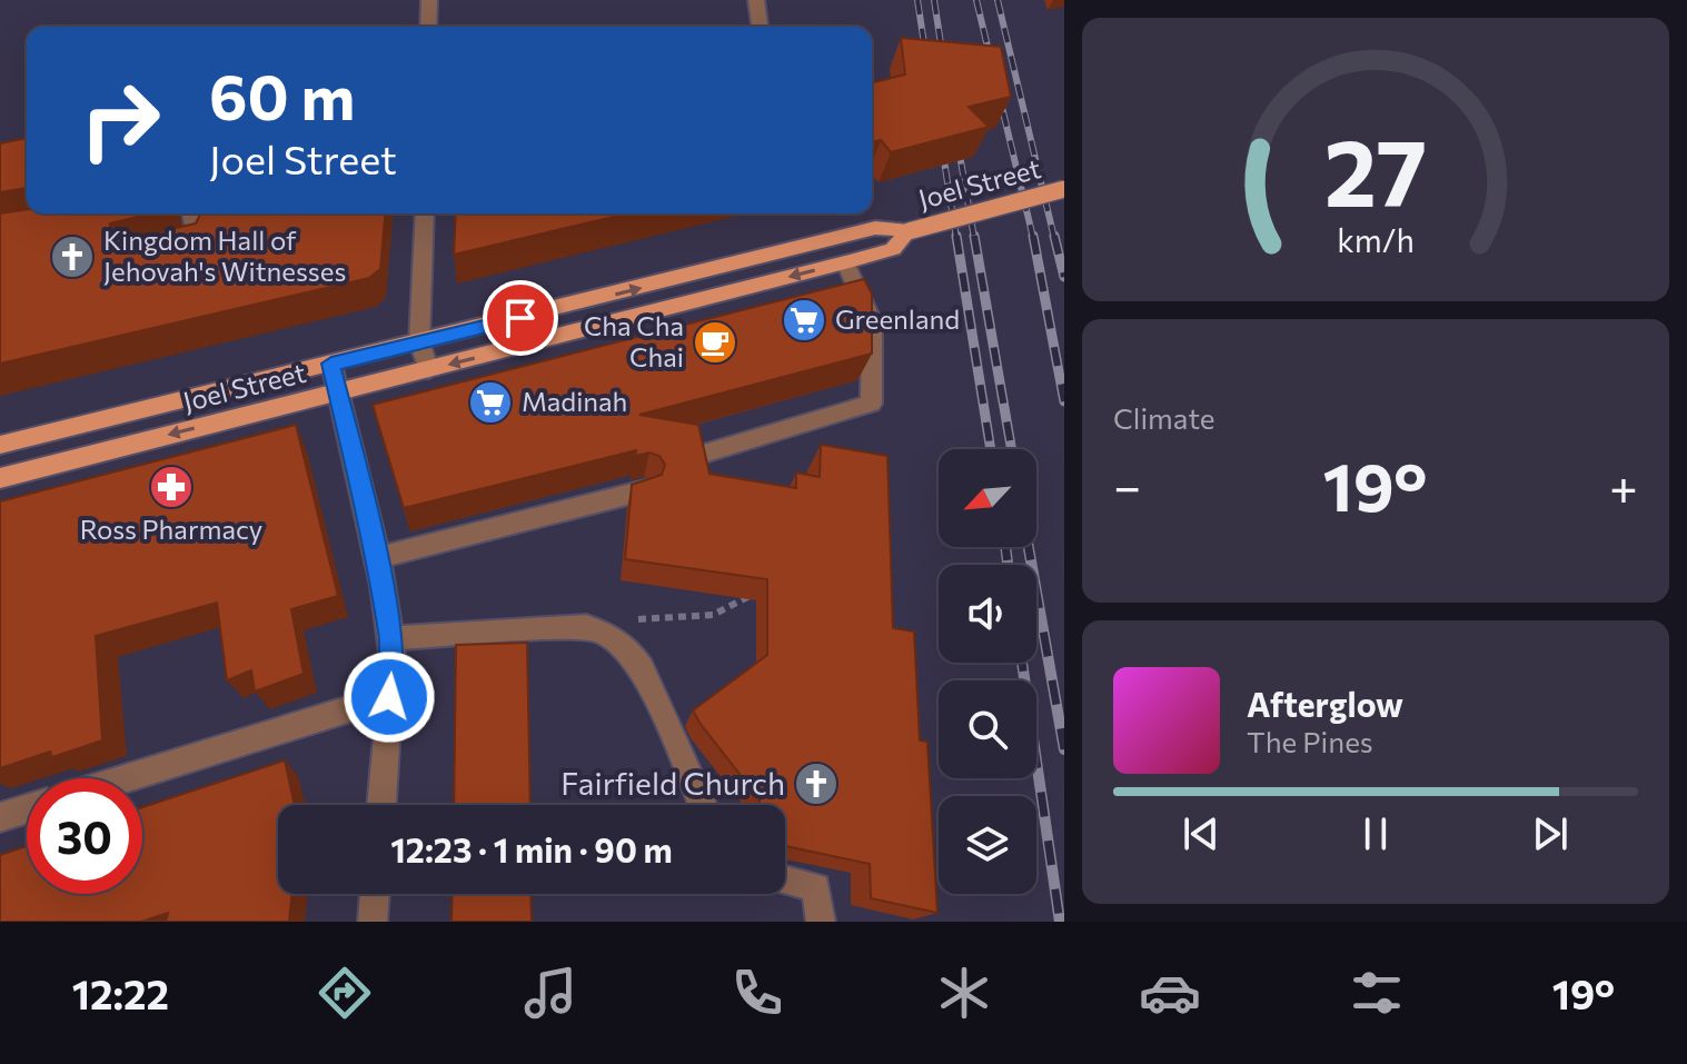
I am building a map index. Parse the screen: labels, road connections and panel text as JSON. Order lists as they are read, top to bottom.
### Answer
{
  "streets": {
    "main road": ["Joel Street"]
  },
  "places": {
    "church": ["Kingdom Hall of Jehovah's Witnesses", "Fairfield Church"],
    "supermarket": ["Greenland", "Madinah"],
    "cafe": ["Cha Cha Chai"],
    "pharmacy": ["Ross Pharmacy"]
  },
  "north": "bottom left",
  "page": {
    "turn": ["60 m", "Joel Street"],
    "tile": "Climate",
    "heat": ["−", "19°", "+"],
    "song": ["Afterglow", "The Pines"],
    "limit": "30",
    "trip": "12:23 · 1 min · 90 m",
    "tabs": ["12:22", "19°"],
    "gauge": ["27", "km/h"]
  }
}
